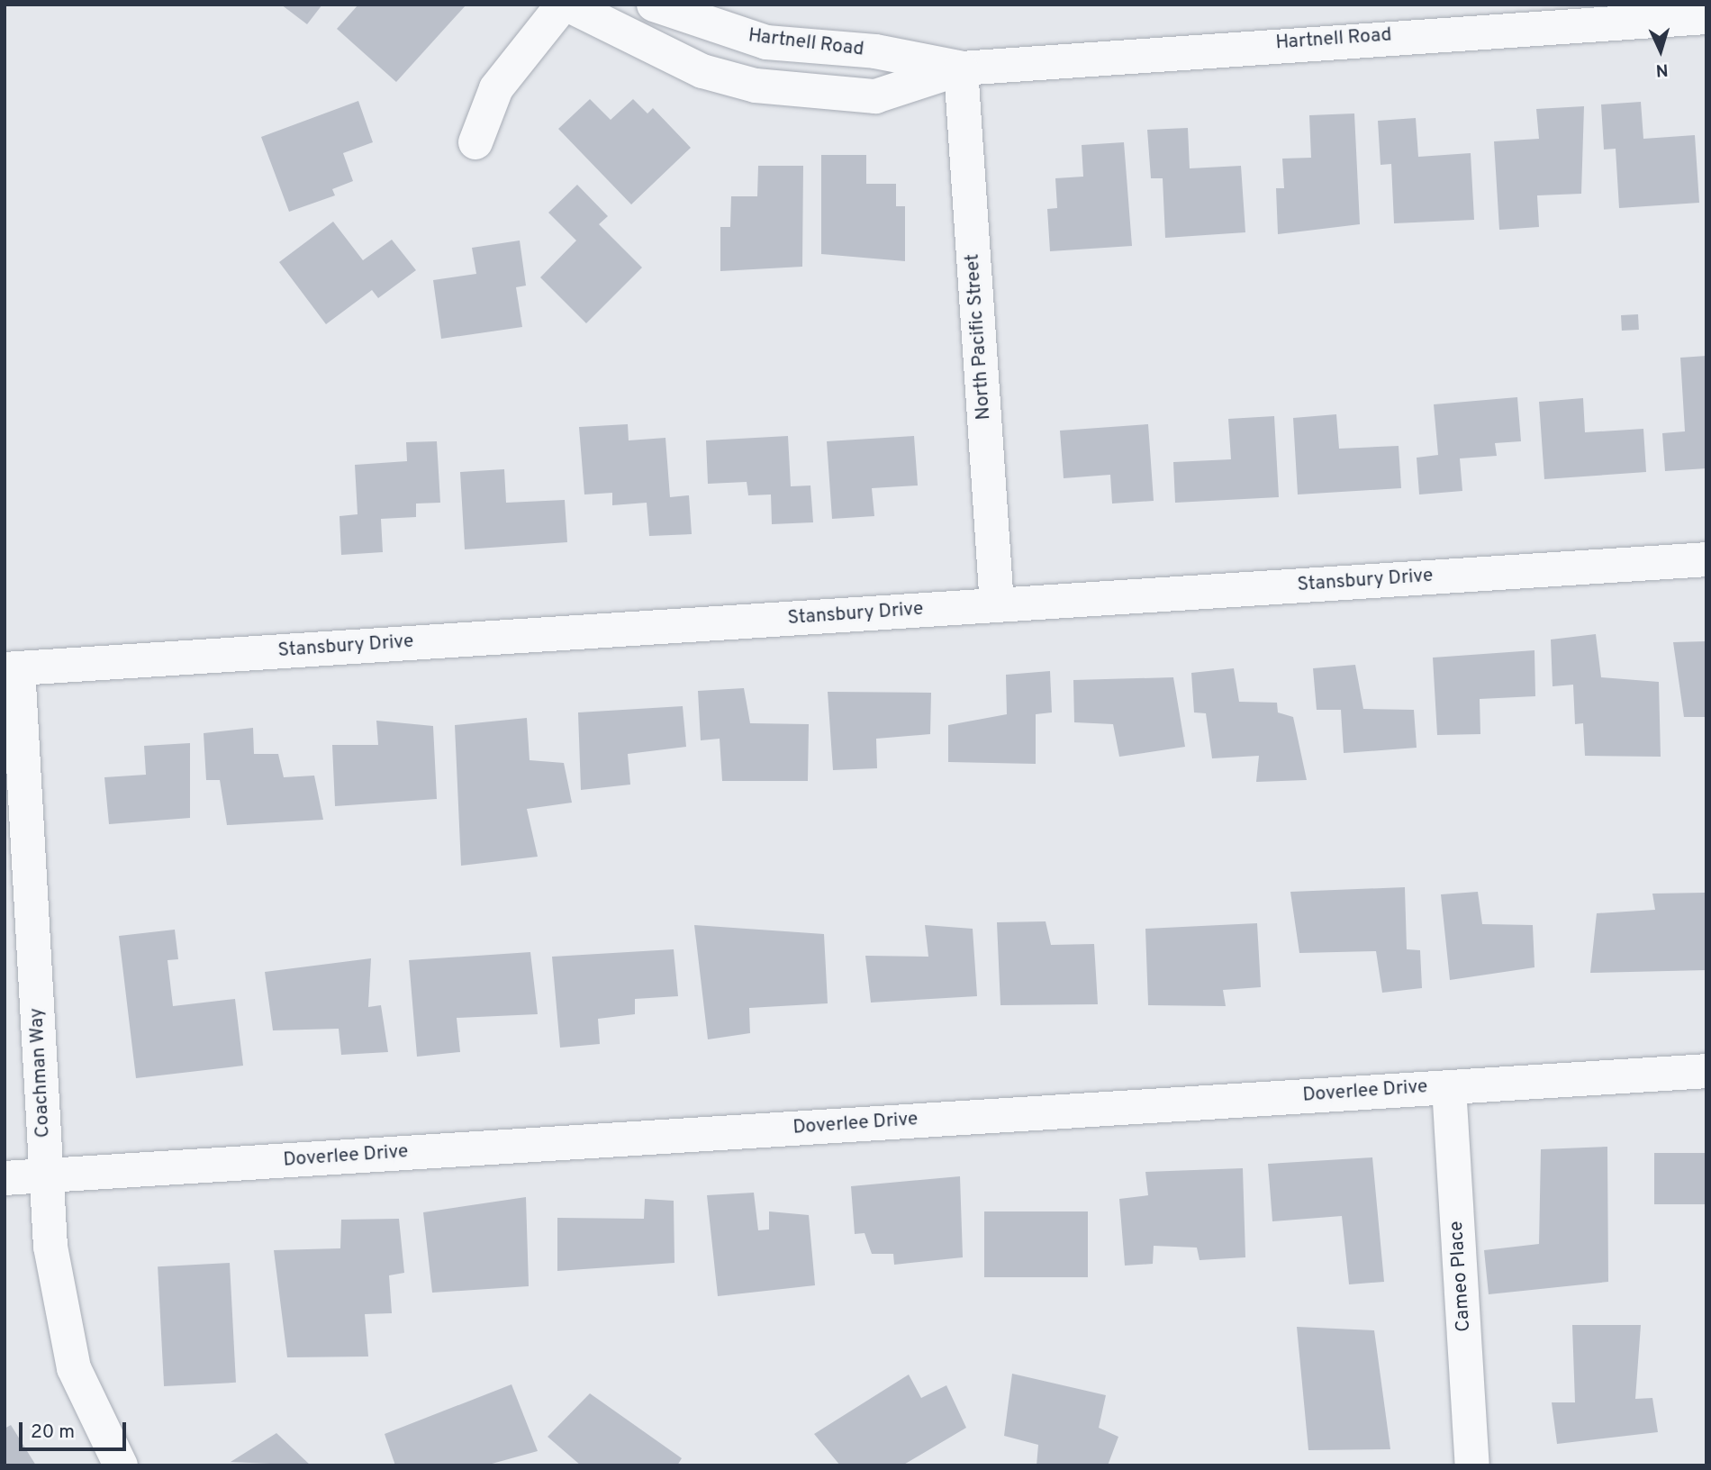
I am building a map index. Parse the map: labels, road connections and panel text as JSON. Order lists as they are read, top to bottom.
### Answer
{
  "streets": {
    "street": [
      "Hartnell Road",
      "North Pacific Street",
      "Stansbury Drive",
      "Coachman Way",
      "Doverlee Drive",
      "Cameo Place"
    ]
  },
  "crossings": [
    ["Hartnell Road", "North Pacific Street"],
    ["North Pacific Street", "Stansbury Drive"],
    ["Stansbury Drive", "Coachman Way"],
    ["Coachman Way", "Doverlee Drive"],
    ["Doverlee Drive", "Cameo Place"]
  ],
  "scale_bar": "20 m",
  "north": "bottom"
}
